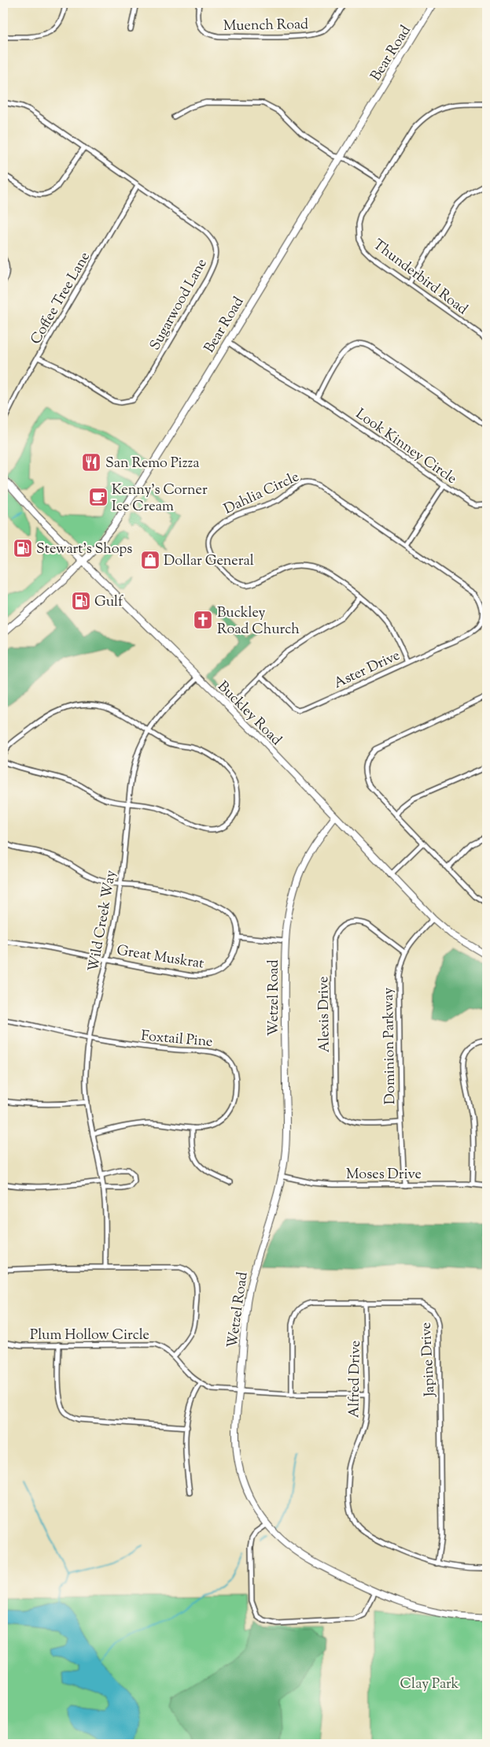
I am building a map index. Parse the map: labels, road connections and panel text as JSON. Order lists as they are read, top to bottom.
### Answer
{
  "streets": {
    "street": [
      "Muench Road",
      "Bear Road",
      "Thunderbird Road",
      "Coffee Tree Lane",
      "Sugarwood Lane",
      "Look Kinney Circle",
      "Dahlia Circle",
      "Aster Drive",
      "Buckley Road",
      "Wild Creek Way",
      "Great Muskrat",
      "Wetzel Road",
      "Alexis Drive",
      "Foxtail Pine",
      "Dominion Parkway",
      "Moses Drive",
      "Plum Hollow Circle",
      "Japine Drive",
      "Alfred Drive"
    ]
  },
  "crossings": [
    ["Bear Road", "Look Kinney Circle"],
    ["Bear Road", "Buckley Road"],
    ["Coffee Tree Lane", "Sugarwood Lane"],
    ["Dahlia Circle", "Aster Drive"],
    ["Buckley Road", "Wild Creek Way"],
    ["Buckley Road", "Wetzel Road"],
    ["Buckley Road", "Dominion Parkway"],
    ["Wild Creek Way", "Great Muskrat"],
    ["Wild Creek Way", "Foxtail Pine"],
    ["Wetzel Road", "Moses Drive"],
    ["Wetzel Road", "Plum Hollow Circle"],
    ["Alexis Drive", "Dominion Parkway"],
    ["Dominion Parkway", "Moses Drive"],
    ["Plum Hollow Circle", "Japine Drive"],
    ["Plum Hollow Circle", "Alfred Drive"],
    ["Japine Drive", "Alfred Drive"]
  ],
  "parks": ["Clay Park"],
  "places": {
    "restaurant": ["San Remo Pizza"],
    "cafe": ["Kenny's Corner Ice Cream"],
    "fuel station": ["Stewart's Shops", "Gulf"],
    "shop": ["Dollar General"],
    "church": ["Buckley Road Church"]
  }
}
